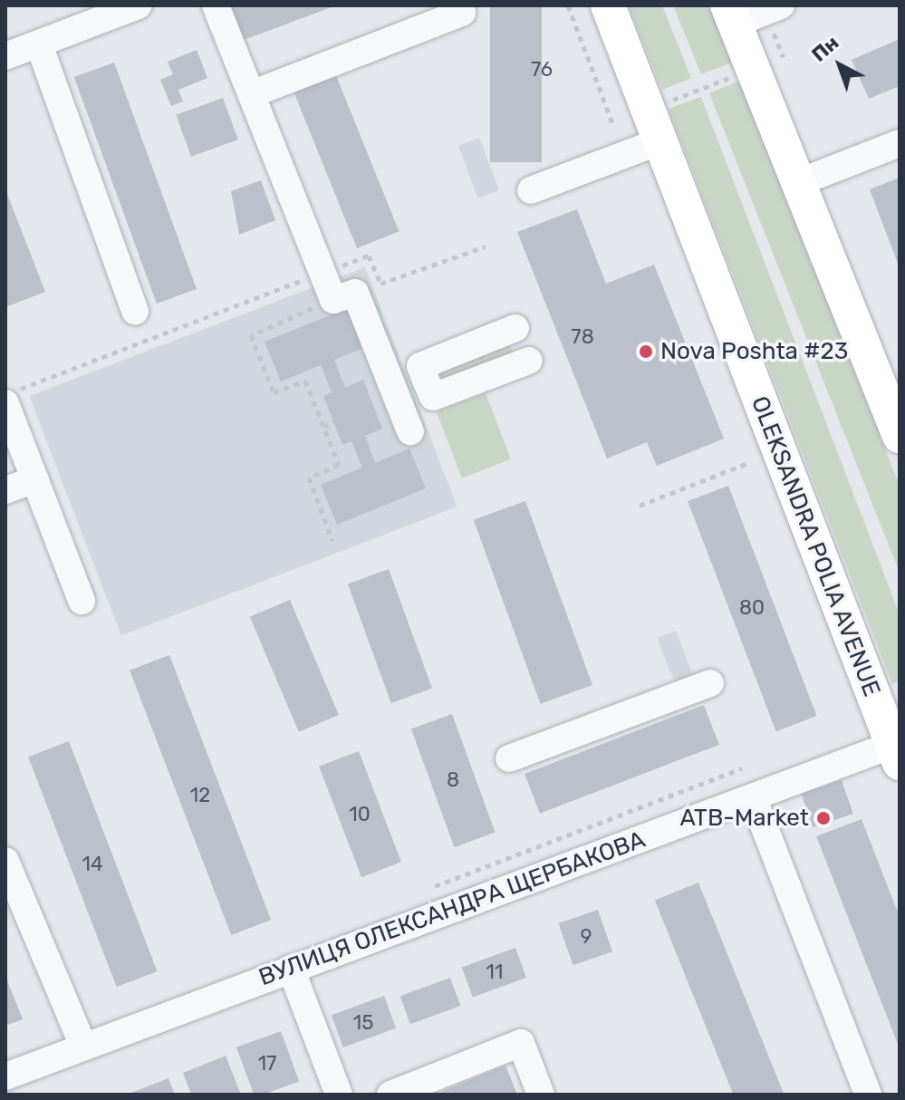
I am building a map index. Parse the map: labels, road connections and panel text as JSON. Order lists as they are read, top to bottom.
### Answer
{
  "streets": {
    "main road": ["OLEKSANDRA POLIA AVENUE"],
    "street": ["ВУЛИЦЯ ОЛЕКСАНДРА ЩЕРБАКОВА"]
  },
  "crossings": [
    ["OLEKSANDRA POLIA AVENUE", "ВУЛИЦЯ ОЛЕКСАНДРА ЩЕРБАКОВА"]
  ],
  "places": ["Nova Poshta #23", "ATB-Market"],
  "house_numbers": [
    "76",
    "78",
    "80",
    "8",
    "12",
    "10",
    "14",
    "9",
    "11",
    "15",
    "17"
  ],
  "north": "top left"
}
